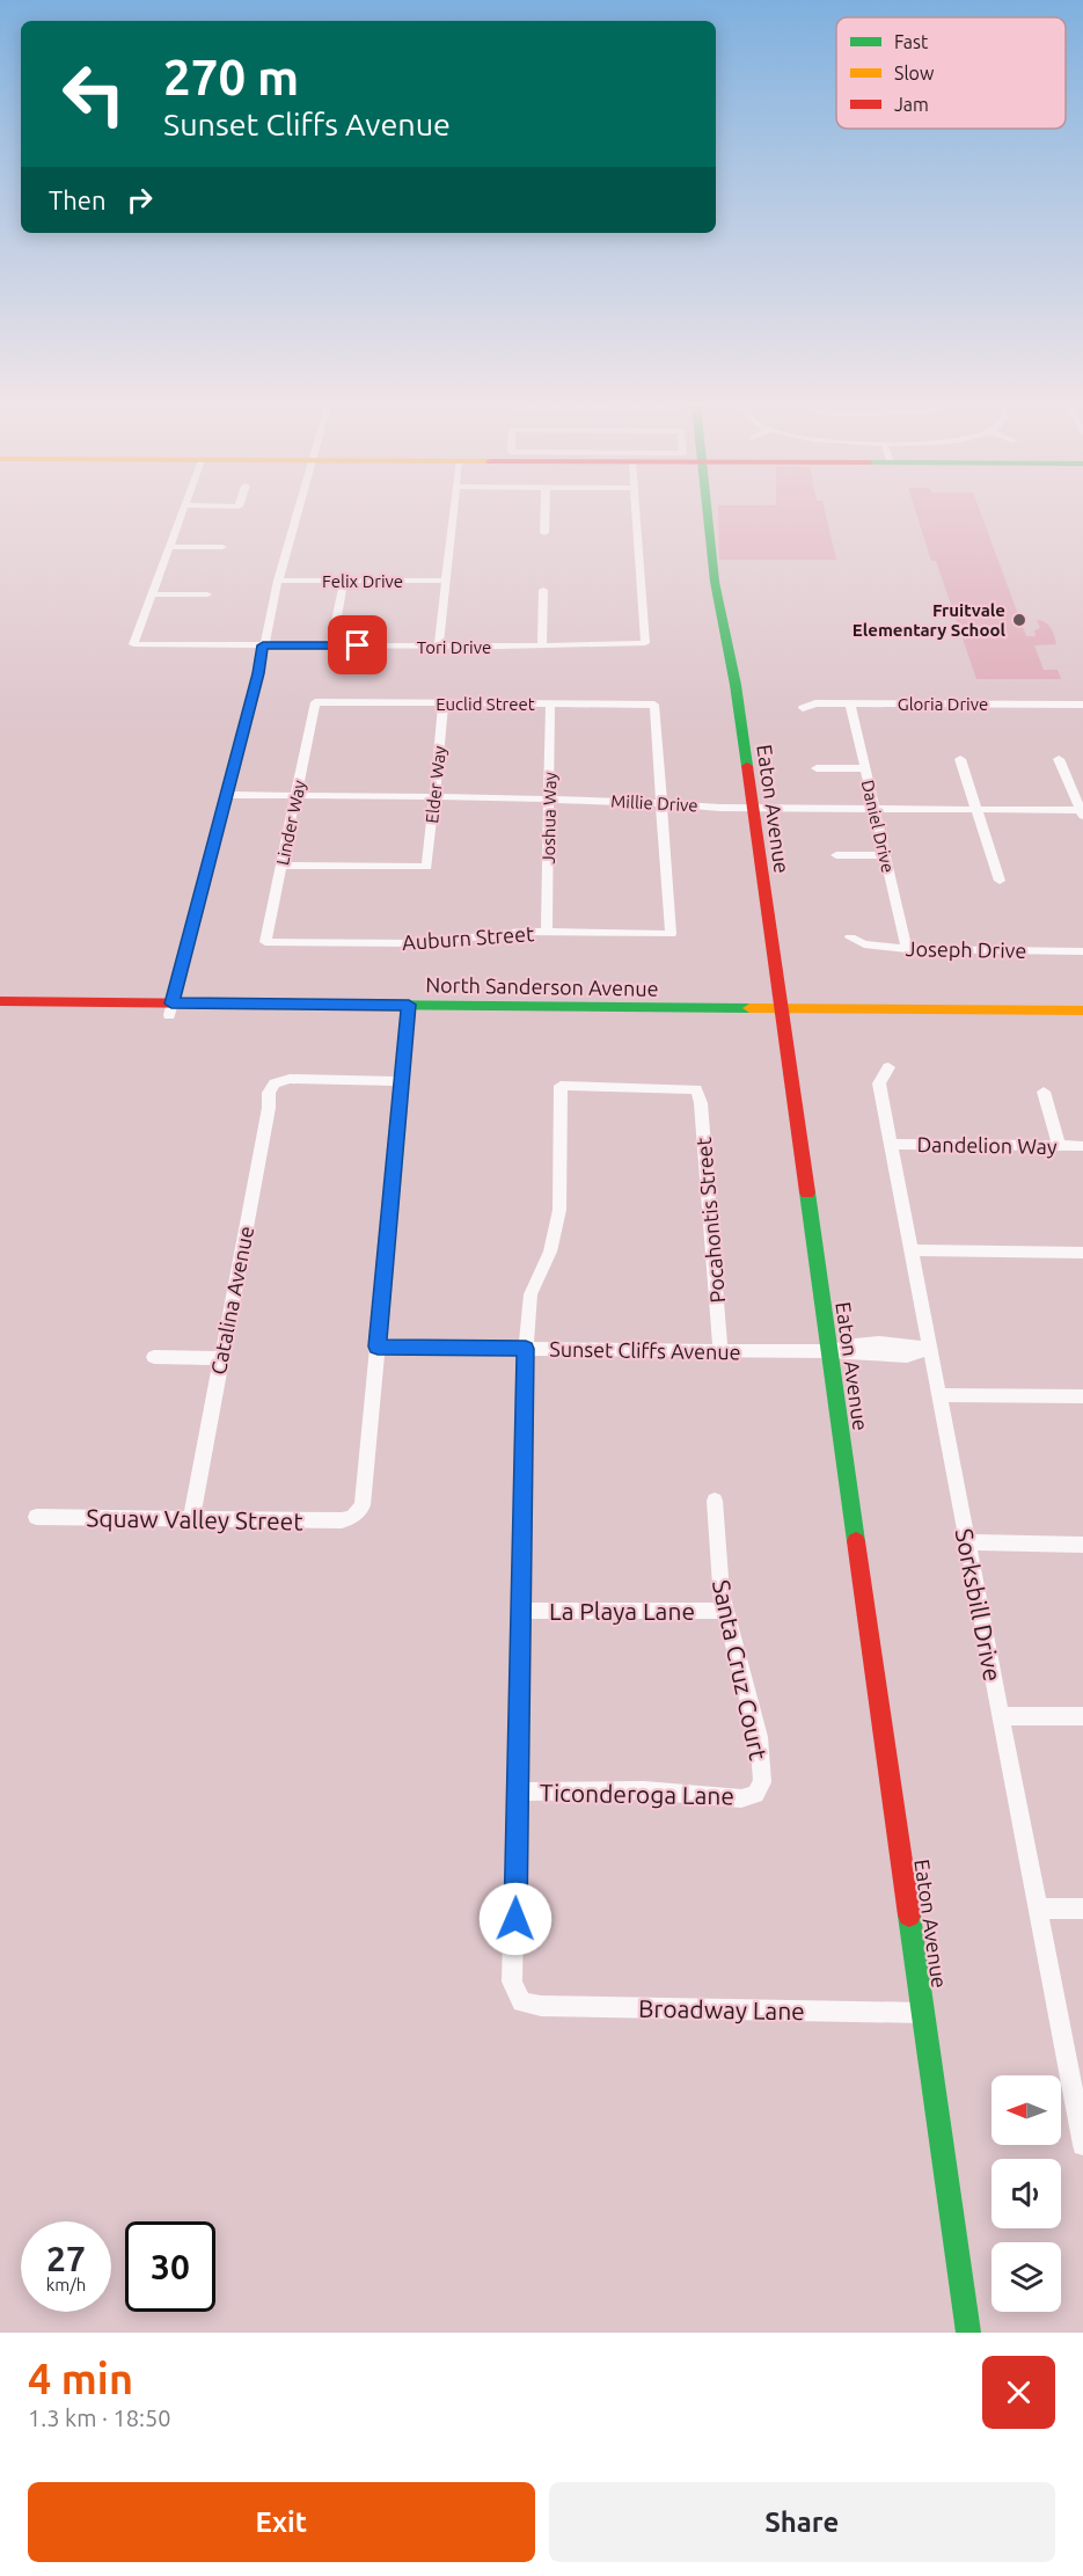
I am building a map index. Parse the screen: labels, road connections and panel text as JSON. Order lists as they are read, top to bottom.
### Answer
{
  "streets": {
    "main road": ["Eaton Avenue", "North Sanderson Avenue"],
    "street": [
      "Felix Drive",
      "Tori Drive",
      "Euclid Street",
      "Gloria Drive",
      "Elder Way",
      "Millie Drive",
      "Joshua Way",
      "Linder Way",
      "Daniel Drive",
      "Auburn Street",
      "Joseph Drive",
      "Dandelion Way",
      "Pocahontis Street",
      "Catalina Avenue",
      "Sunset Cliffs Avenue",
      "Squaw Valley Street",
      "Sorksbill Drive",
      "La Playa Lane",
      "Santa Cruz Court",
      "Ticonderoga Lane",
      "Broadway Lane"
    ]
  },
  "crossings": [
    ["Euclid Street", "Elder Way"],
    ["Euclid Street", "Millie Drive"],
    ["Euclid Street", "Joshua Way"],
    ["Euclid Street", "Linder Way"],
    ["Euclid Street", "Auburn Street"],
    ["Gloria Drive", "Daniel Drive"],
    ["Elder Way", "Millie Drive"],
    ["Elder Way", "Linder Way"],
    ["Millie Drive", "Eaton Avenue"],
    ["Millie Drive", "Joshua Way"],
    ["Millie Drive", "Linder Way"],
    ["Millie Drive", "Daniel Drive"],
    ["Millie Drive", "Auburn Street"],
    ["Eaton Avenue", "North Sanderson Avenue"],
    ["Eaton Avenue", "Sunset Cliffs Avenue"],
    ["Eaton Avenue", "Broadway Lane"],
    ["Joshua Way", "Auburn Street"],
    ["Linder Way", "Auburn Street"],
    ["Daniel Drive", "Joseph Drive"],
    ["Dandelion Way", "Sorksbill Drive"],
    ["Pocahontis Street", "Sunset Cliffs Avenue"],
    ["Catalina Avenue", "Squaw Valley Street"],
    ["Sunset Cliffs Avenue", "Squaw Valley Street"],
    ["Sunset Cliffs Avenue", "Sorksbill Drive"],
    ["La Playa Lane", "Santa Cruz Court"],
    ["Santa Cruz Court", "Ticonderoga Lane"],
    ["Ticonderoga Lane", "Broadway Lane"]
  ],
  "places": ["Fruitvale Elementary School"],
  "legend": ["Fast", "Slow", "Jam"],
  "north": "left",
  "page": {
    "turn": ["270 m", "Sunset Cliffs Avenue"],
    "then": "Then",
    "speed": "27 km/h",
    "limit": "30",
    "heading": ["4 min", "1.3 km · 18:50"],
    "buttons": ["Exit", "Share"]
  }
}
